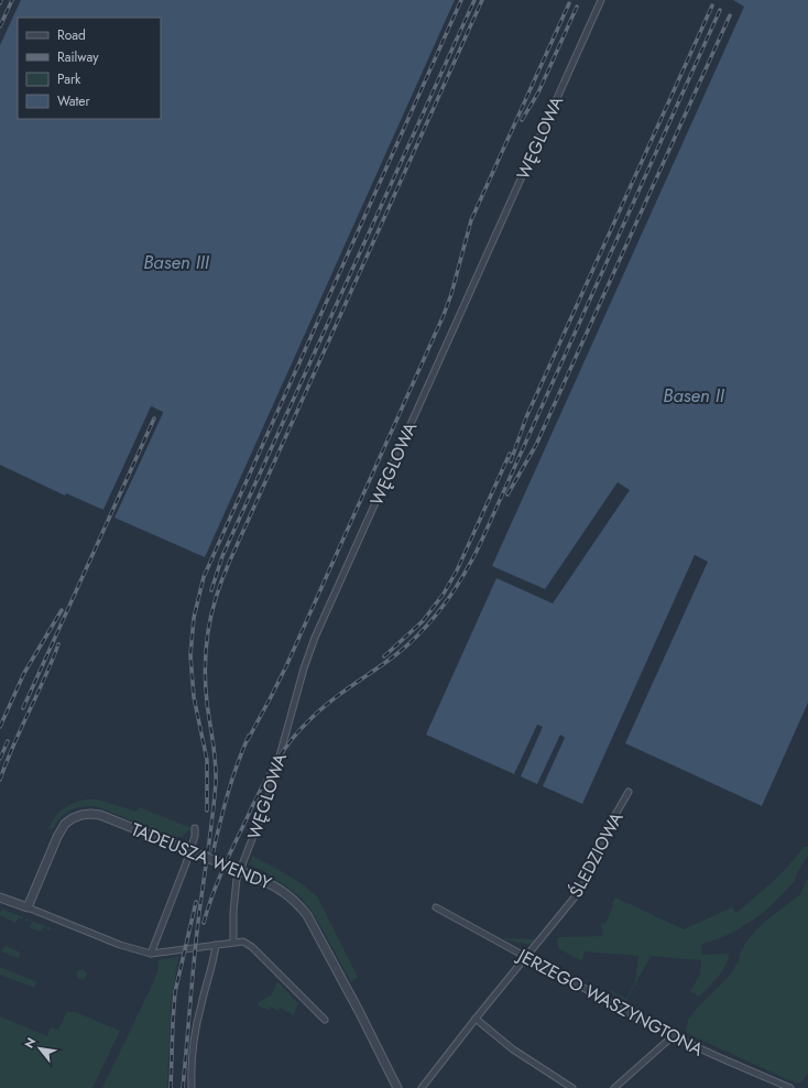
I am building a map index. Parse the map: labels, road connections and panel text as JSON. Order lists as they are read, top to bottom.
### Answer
{
  "streets": {
    "street": [
      "WĘGLOWA",
      "ŚLEDZIOWA",
      "TADEUSZA WENDY",
      "JERZEGO WASZYNGTONA"
    ]
  },
  "crossings": [
    ["ŚLEDZIOWA", "JERZEGO WASZYNGTONA"]
  ],
  "water": ["Basen III", "Basen II"],
  "legend": [
    "Road",
    "Railway",
    "Park",
    "Water"
  ],
  "north": "top left"
}
